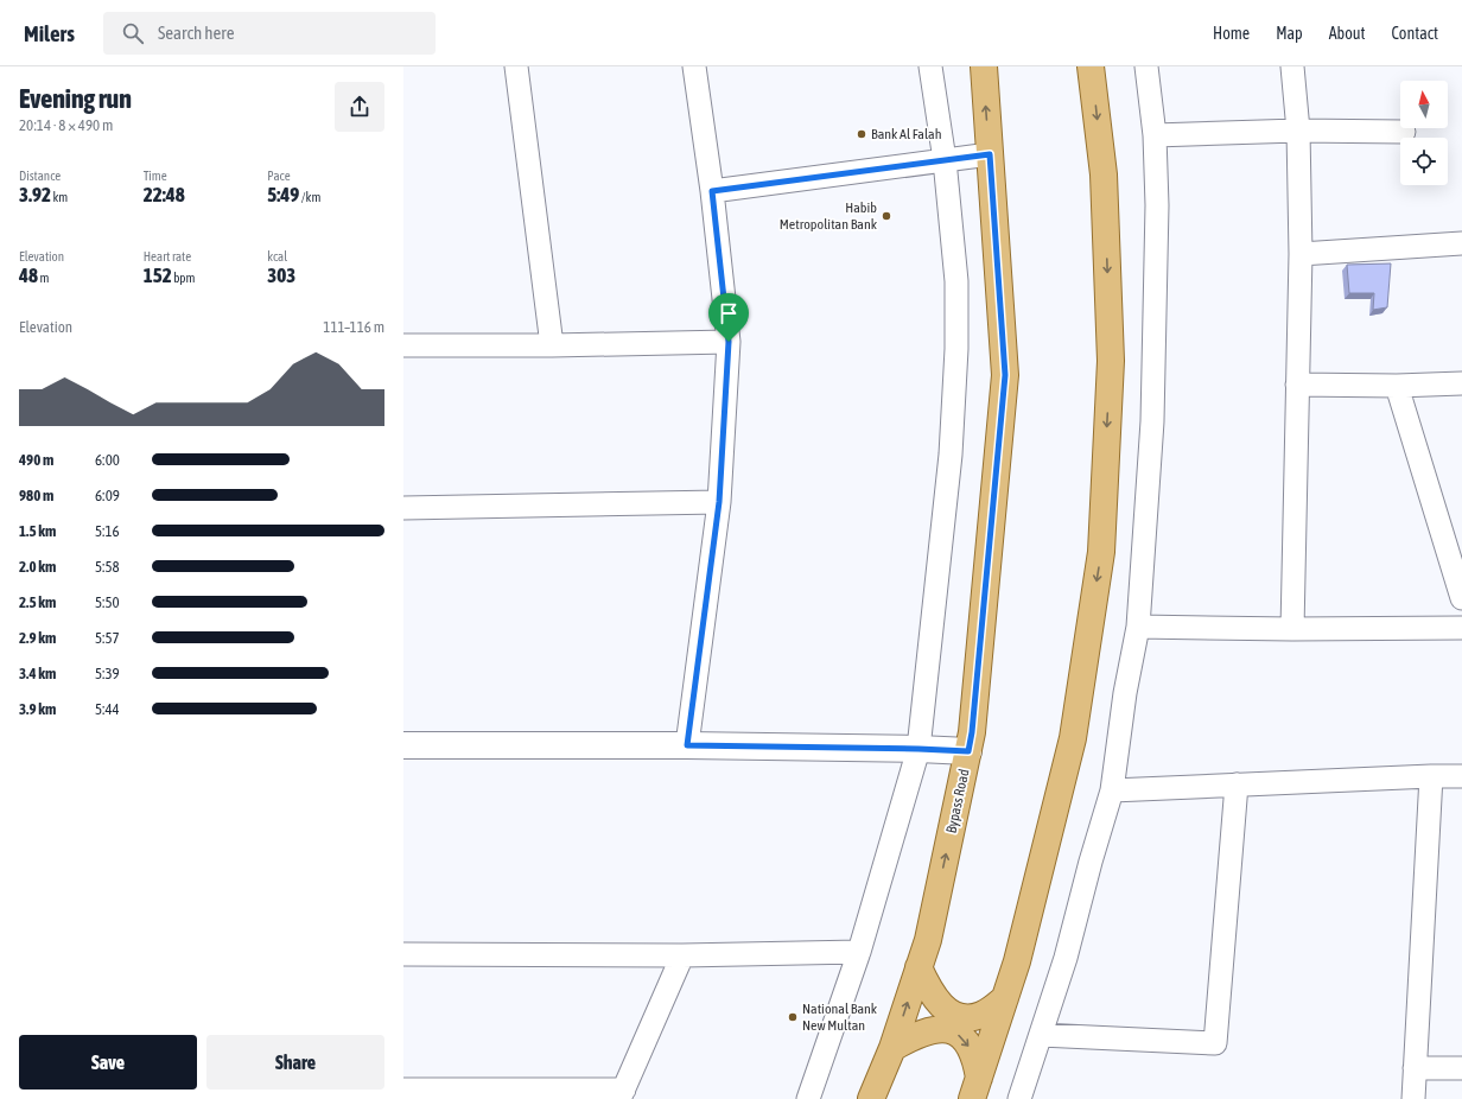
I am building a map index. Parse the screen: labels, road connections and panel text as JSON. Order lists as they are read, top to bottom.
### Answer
{
  "streets": {
    "main road": ["Bypass Road"]
  },
  "places": ["Bank Al Falah", "Habib Metropolitan Bank", "National Bank New Multan"],
  "north": "top",
  "page": {
    "header": "Milers",
    "search": "Search here",
    "nav": [
      "Home",
      "Map",
      "About",
      "Contact"
    ],
    "heading": ["Evening run", "20:14 · 8 × 490 m"],
    "stats": [
      ["Distance", "3.92 km"],
      ["Time", "22:48"],
      ["Pace", "5:49 /km"],
      ["Elevation", "48 m"],
      ["Heart rate", "152 bpm"],
      ["kcal", "303"]
    ],
    "chart": ["Elevation", "111–116 m"],
    "list": [
      {
        "name": "490 m",
        "note": "6:00"
      },
      {
        "name": "980 m",
        "note": "6:09"
      },
      {
        "name": "1.5 km",
        "note": "5:16"
      },
      {
        "name": "2.0 km",
        "note": "5:58"
      },
      {
        "name": "2.5 km",
        "note": "5:50"
      },
      {
        "name": "2.9 km",
        "note": "5:57"
      },
      {
        "name": "3.4 km",
        "note": "5:39"
      },
      {
        "name": "3.9 km",
        "note": "5:44"
      }
    ],
    "buttons": ["Save", "Share"]
  }
}
